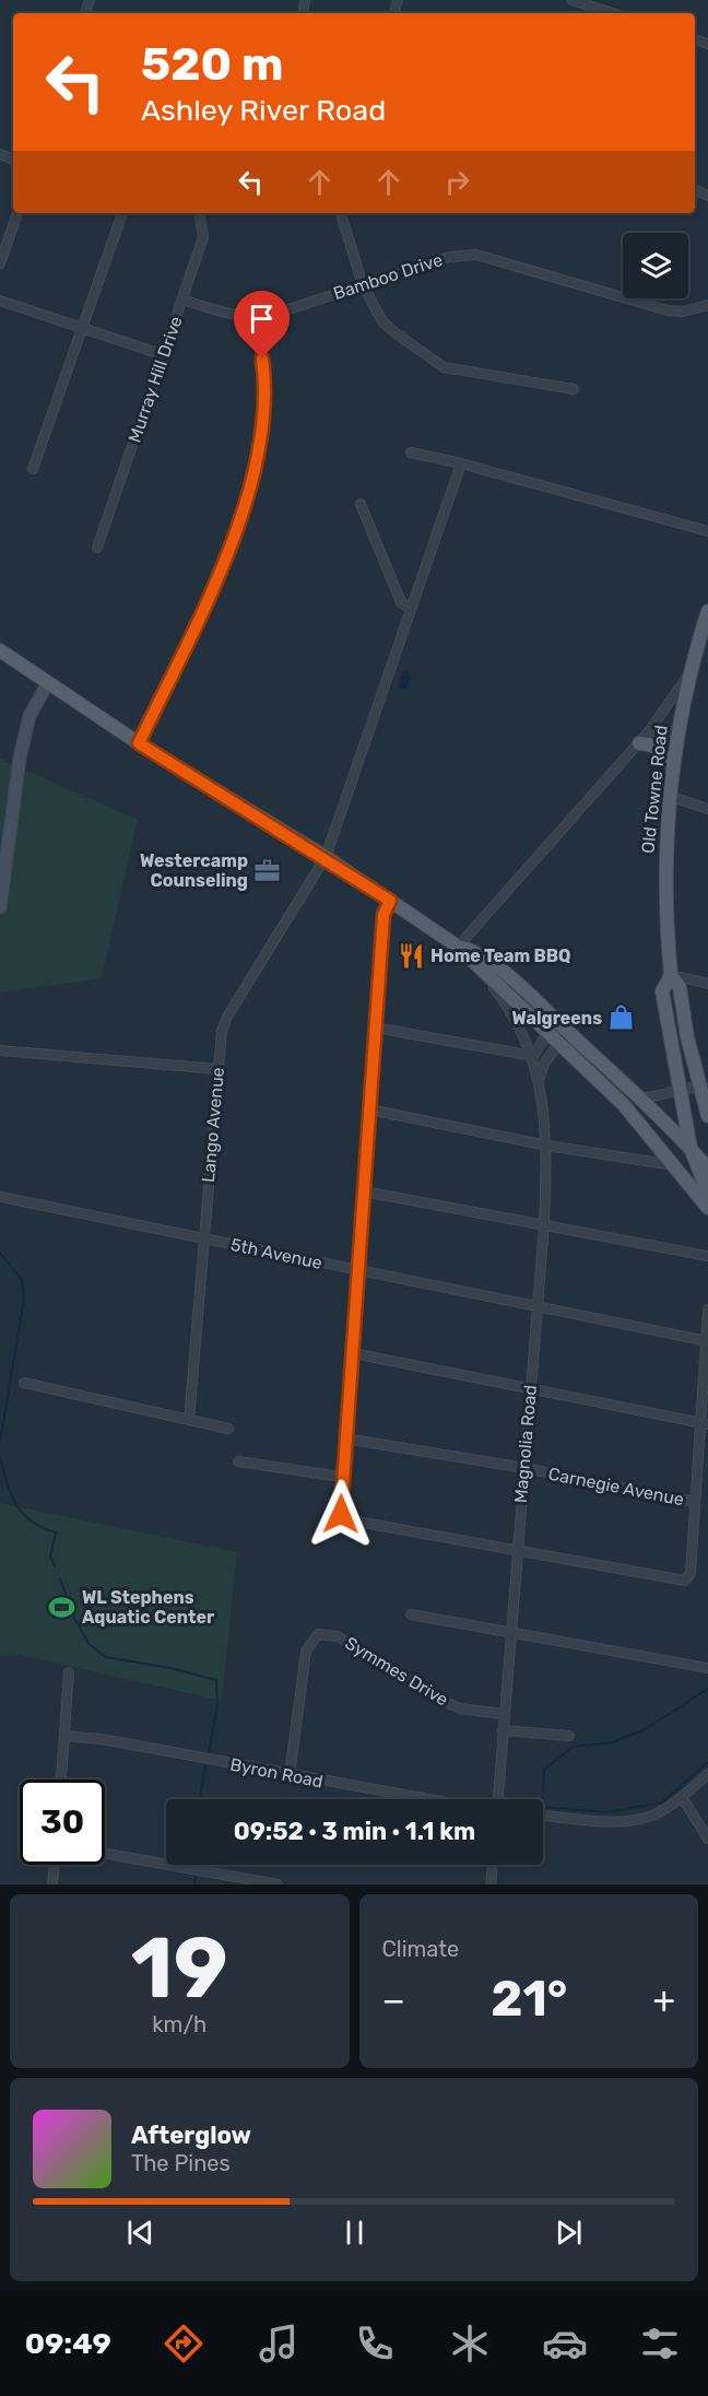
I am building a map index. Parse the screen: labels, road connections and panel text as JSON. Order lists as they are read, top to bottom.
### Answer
{
  "streets": {
    "main road": ["Old Towne Road"],
    "street": [
      "Bamboo Drive",
      "Murray Hill Drive",
      "Lango Avenue",
      "5th Avenue",
      "Magnolia Road",
      "Carnegie Avenue",
      "Symmes Drive",
      "Byron Road"
    ]
  },
  "crossings": [
    ["Bamboo Drive", "Murray Hill Drive"],
    ["Lango Avenue", "5th Avenue"],
    ["5th Avenue", "Magnolia Road"],
    ["Magnolia Road", "Carnegie Avenue"],
    ["Magnolia Road", "Symmes Drive"],
    ["Symmes Drive", "Byron Road"]
  ],
  "places": {
    "office": ["Westercamp Counseling"],
    "restaurant": ["Home Team BBQ"],
    "shop": ["Walgreens"],
    "sports": ["WL Stephens Aquatic Center"]
  },
  "page": {
    "turn": ["520 m", "Ashley River Road"],
    "limit": "30",
    "trip": "09:52 · 3 min · 1.1 km",
    "tile": [
      ["19", "km/h"],
      "Climate"
    ],
    "heat": ["−", "21°", "+"],
    "song": ["Afterglow", "The Pines"],
    "tabs": "09:49"
  }
}
